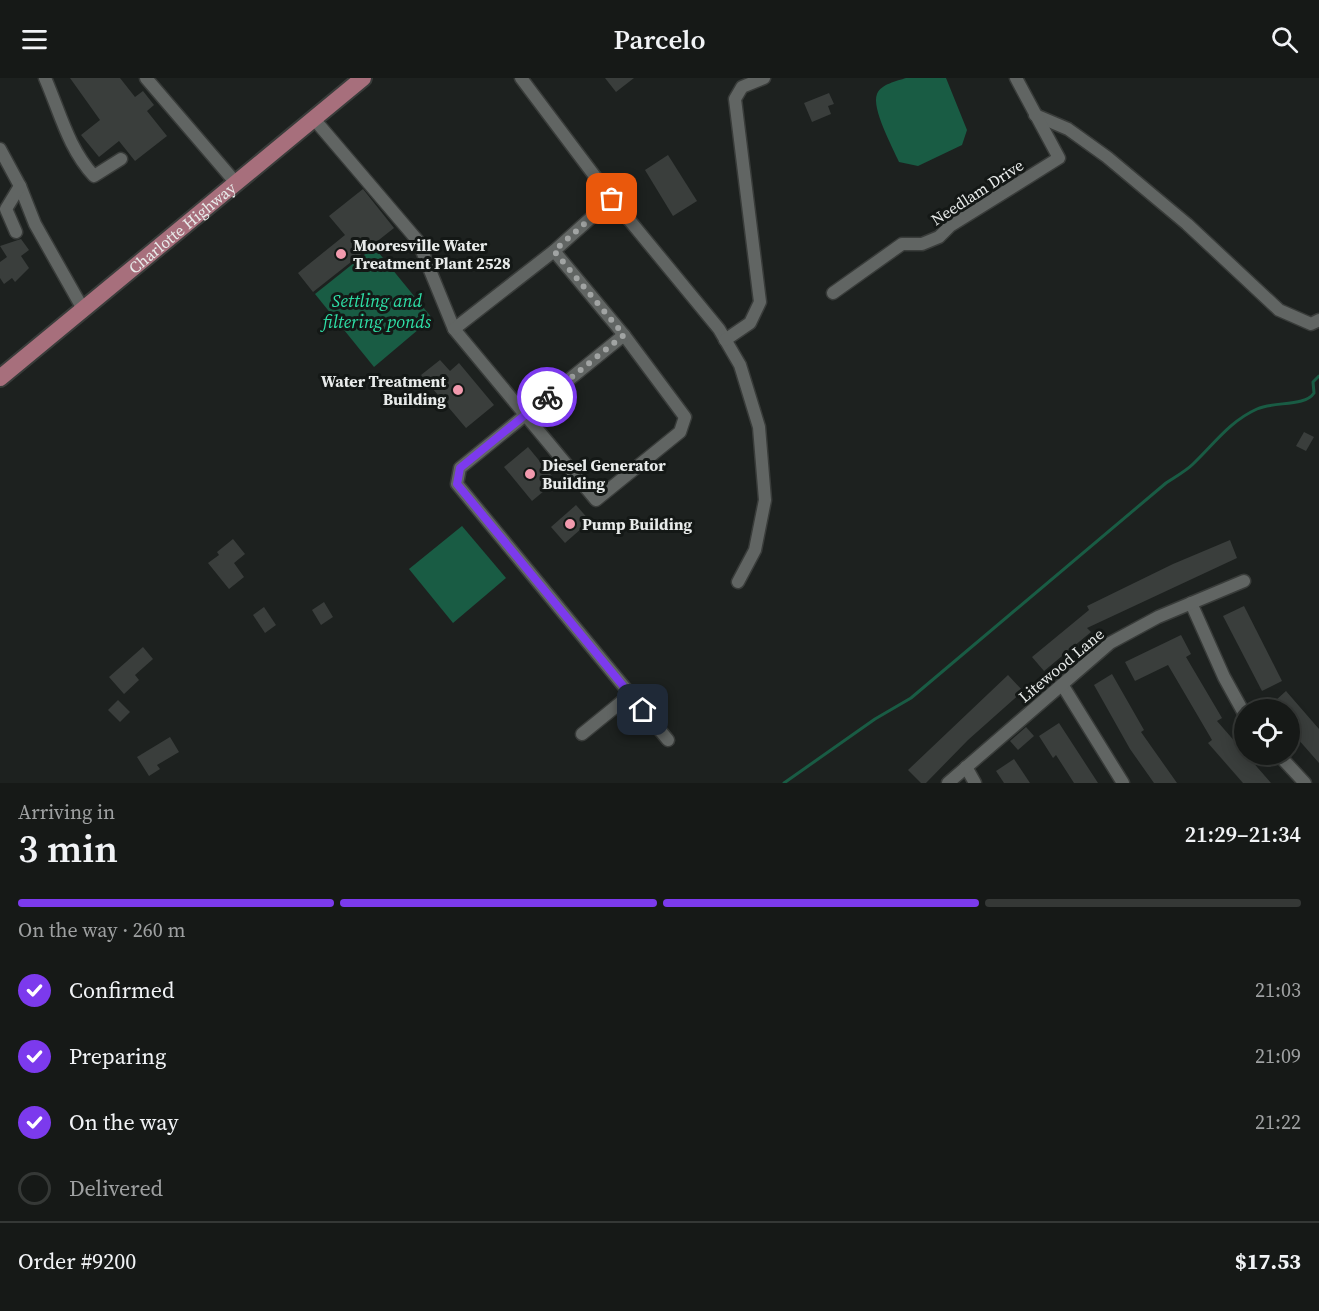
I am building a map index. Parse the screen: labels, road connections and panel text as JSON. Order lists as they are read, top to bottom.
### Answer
{
  "streets": {
    "main road": ["Charlotte Highway"],
    "street": ["Needlam Drive", "Litewood Lane"]
  },
  "water": ["Settling and filtering ponds"],
  "places": [
    "Mooresville Water Treatment Plant 2528",
    "Water Treatment Building",
    "Diesel Generator Building",
    "Pump Building"
  ],
  "page": {
    "header": "Parcelo",
    "heading": ["3 min", "Arriving in", "21:29–21:34"],
    "panel": ["Order #9200", "$17.53"],
    "bar": "On the way · 260 m",
    "list": [
      ["Confirmed", "21:03"],
      ["Preparing", "21:09"],
      ["On the way", "21:22"],
      "Delivered"
    ]
  }
}
